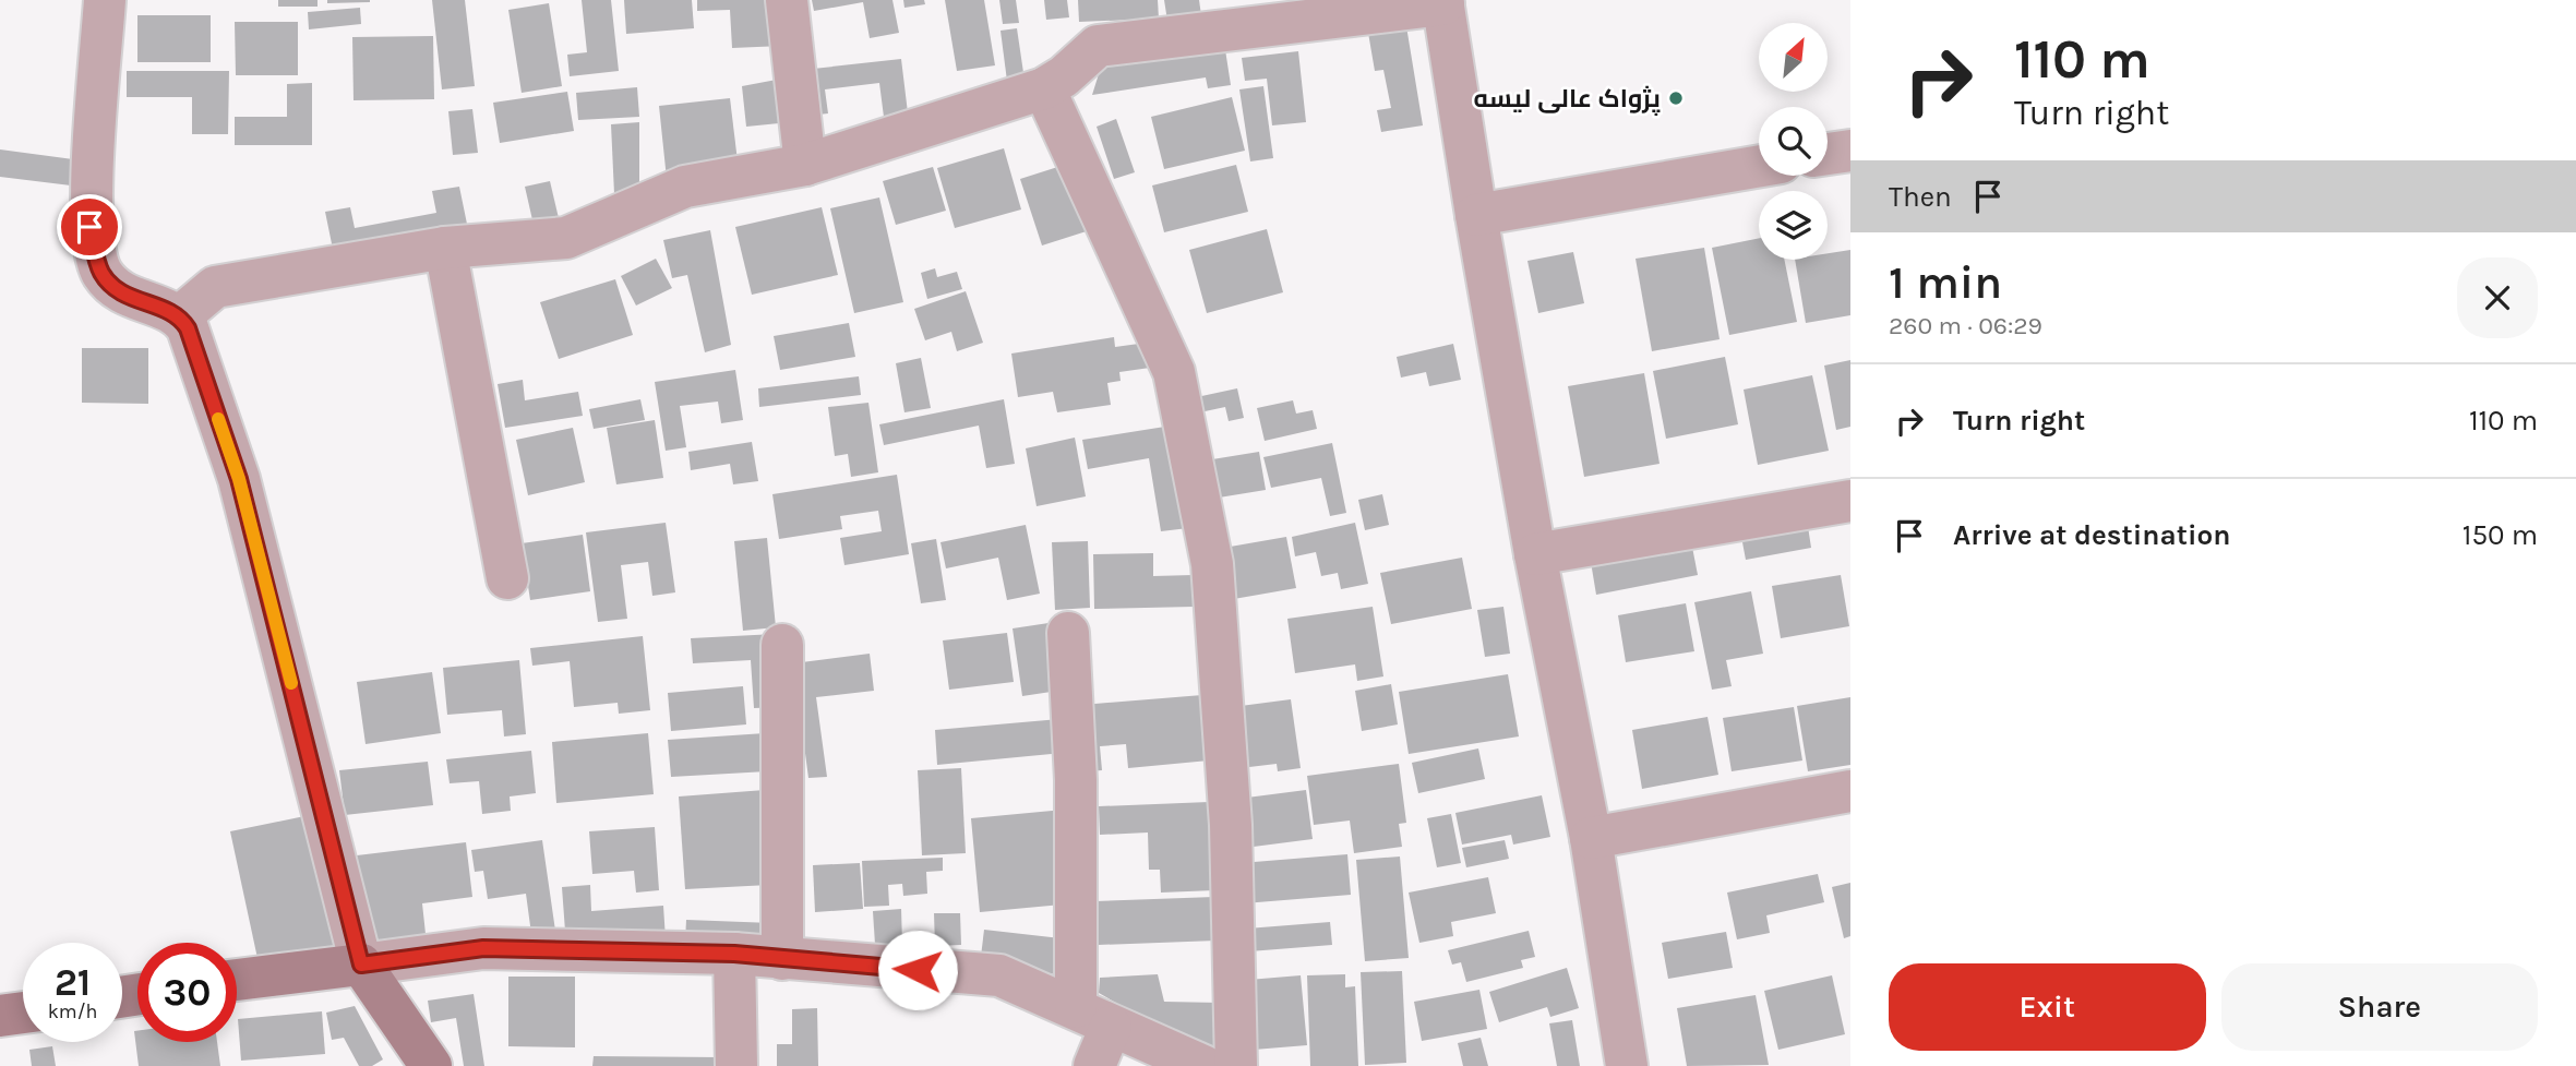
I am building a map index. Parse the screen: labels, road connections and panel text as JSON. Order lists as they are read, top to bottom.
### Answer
{
  "places": ["پژواک عالی لیسه"],
  "north": "top right",
  "page": {
    "turn": ["110 m", "Turn right"],
    "then": "Then",
    "heading": ["1 min", "260 m · 06:29"],
    "list": [
      {
        "name": "Turn right",
        "value": "110 m"
      },
      {
        "name": "Arrive at destination",
        "value": "150 m"
      }
    ],
    "speed": "21 km/h",
    "limit": "30",
    "buttons": ["Exit", "Share"]
  }
}
